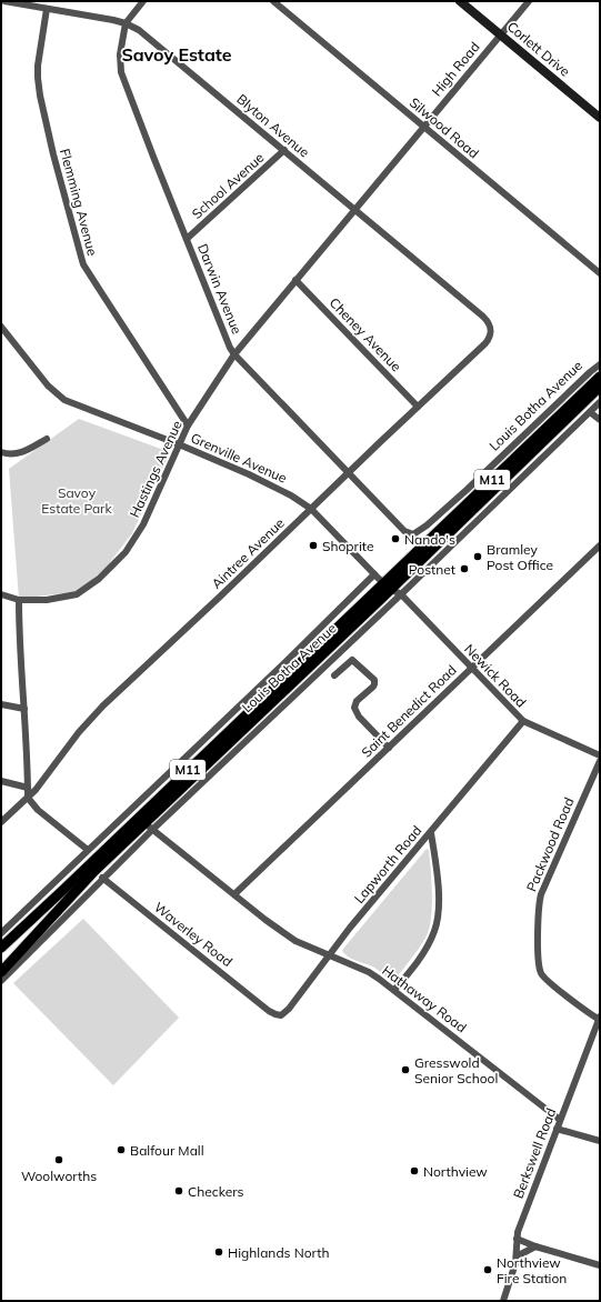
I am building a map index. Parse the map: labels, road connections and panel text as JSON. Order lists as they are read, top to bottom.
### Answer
{
  "streets": {
    "main road": ["Corlett Drive", "Louis Botha Avenue", "M11"],
    "street": [
      "High Road",
      "Blyton Avenue",
      "Silwood Road",
      "School Avenue",
      "Flemming Avenue",
      "Darwin Avenue",
      "Cheney Avenue",
      "Grenville Avenue",
      "Hastings Avenue",
      "Aintree Avenue",
      "Newick Road",
      "Saint Benedict Road",
      "Packwood Road",
      "Lapworth Road",
      "Waverley Road",
      "Hathaway Road",
      "Berkswell Road"
    ]
  },
  "crossings": [
    ["Corlett Drive", "High Road"],
    ["High Road", "Silwood Road"],
    ["High Road", "Hastings Avenue"],
    ["Blyton Avenue", "School Avenue"],
    ["Blyton Avenue", "Flemming Avenue"],
    ["Blyton Avenue", "Darwin Avenue"],
    ["Blyton Avenue", "Hastings Avenue"],
    ["Blyton Avenue", "Aintree Avenue"],
    ["School Avenue", "Darwin Avenue"],
    ["Flemming Avenue", "Hastings Avenue"],
    ["Darwin Avenue", "Louis Botha Avenue"],
    ["Darwin Avenue", "Hastings Avenue"],
    ["Darwin Avenue", "Aintree Avenue"],
    ["Cheney Avenue", "Hastings Avenue"],
    ["Cheney Avenue", "Aintree Avenue"],
    ["Louis Botha Avenue", "Grenville Avenue"],
    ["Louis Botha Avenue", "Newick Road"],
    ["Louis Botha Avenue", "Waverley Road"],
    ["Louis Botha Avenue", "Hathaway Road"],
    ["Grenville Avenue", "Hastings Avenue"],
    ["Grenville Avenue", "Aintree Avenue"],
    ["Grenville Avenue", "Newick Road"],
    ["Newick Road", "Saint Benedict Road"],
    ["Newick Road", "Lapworth Road"],
    ["Saint Benedict Road", "Hathaway Road"],
    ["Packwood Road", "Berkswell Road"],
    ["Lapworth Road", "Waverley Road"],
    ["Lapworth Road", "Hathaway Road"],
    ["Hathaway Road", "Berkswell Road"]
  ],
  "districts": ["Savoy Estate"],
  "parks": ["Savoy Estate Park"],
  "places": [
    "Nando's",
    "Shoprite",
    "Bramley Post Office",
    "Postnet",
    "Gresswold Senior School",
    "Balfour Mall",
    "Woolworths",
    "Northview",
    "Checkers",
    "Highlands North",
    "Northview Fire Station"
  ]
}
